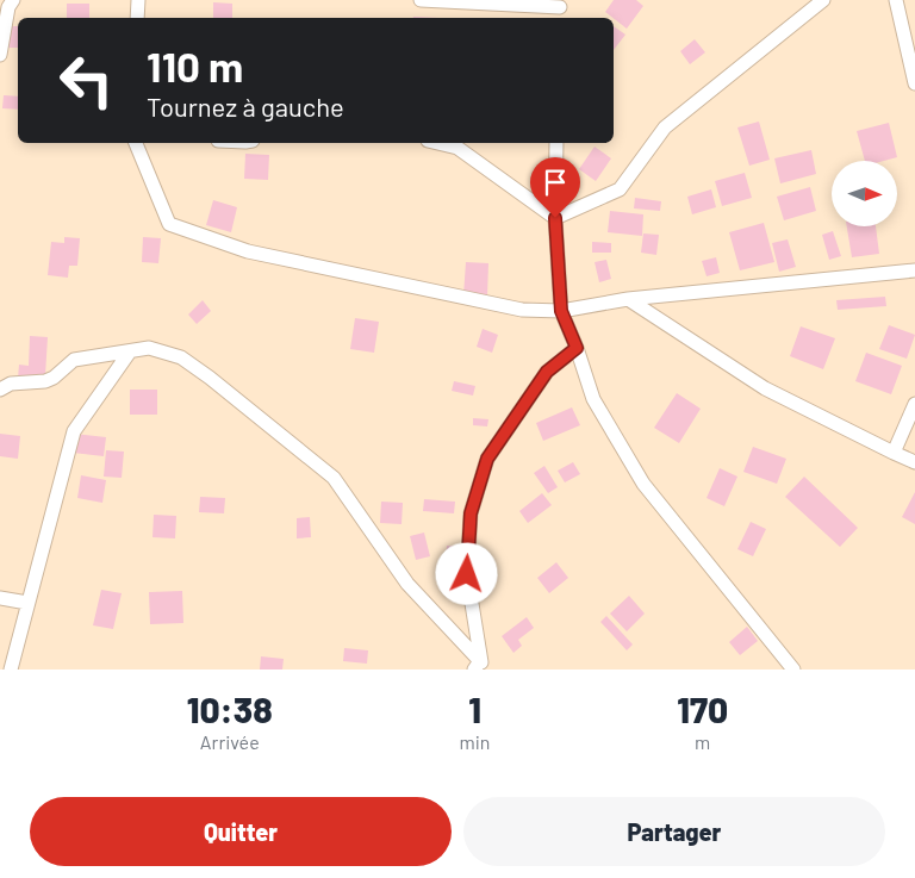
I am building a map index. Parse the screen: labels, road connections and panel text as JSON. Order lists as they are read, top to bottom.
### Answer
{
  "north": "right",
  "page": {
    "turn": ["110 m", "Tournez à gauche"],
    "eta": [
      "10:38",
      "Arrivée",
      "1",
      "min",
      "170",
      "m"
    ],
    "buttons": ["Quitter", "Partager"]
  }
}
